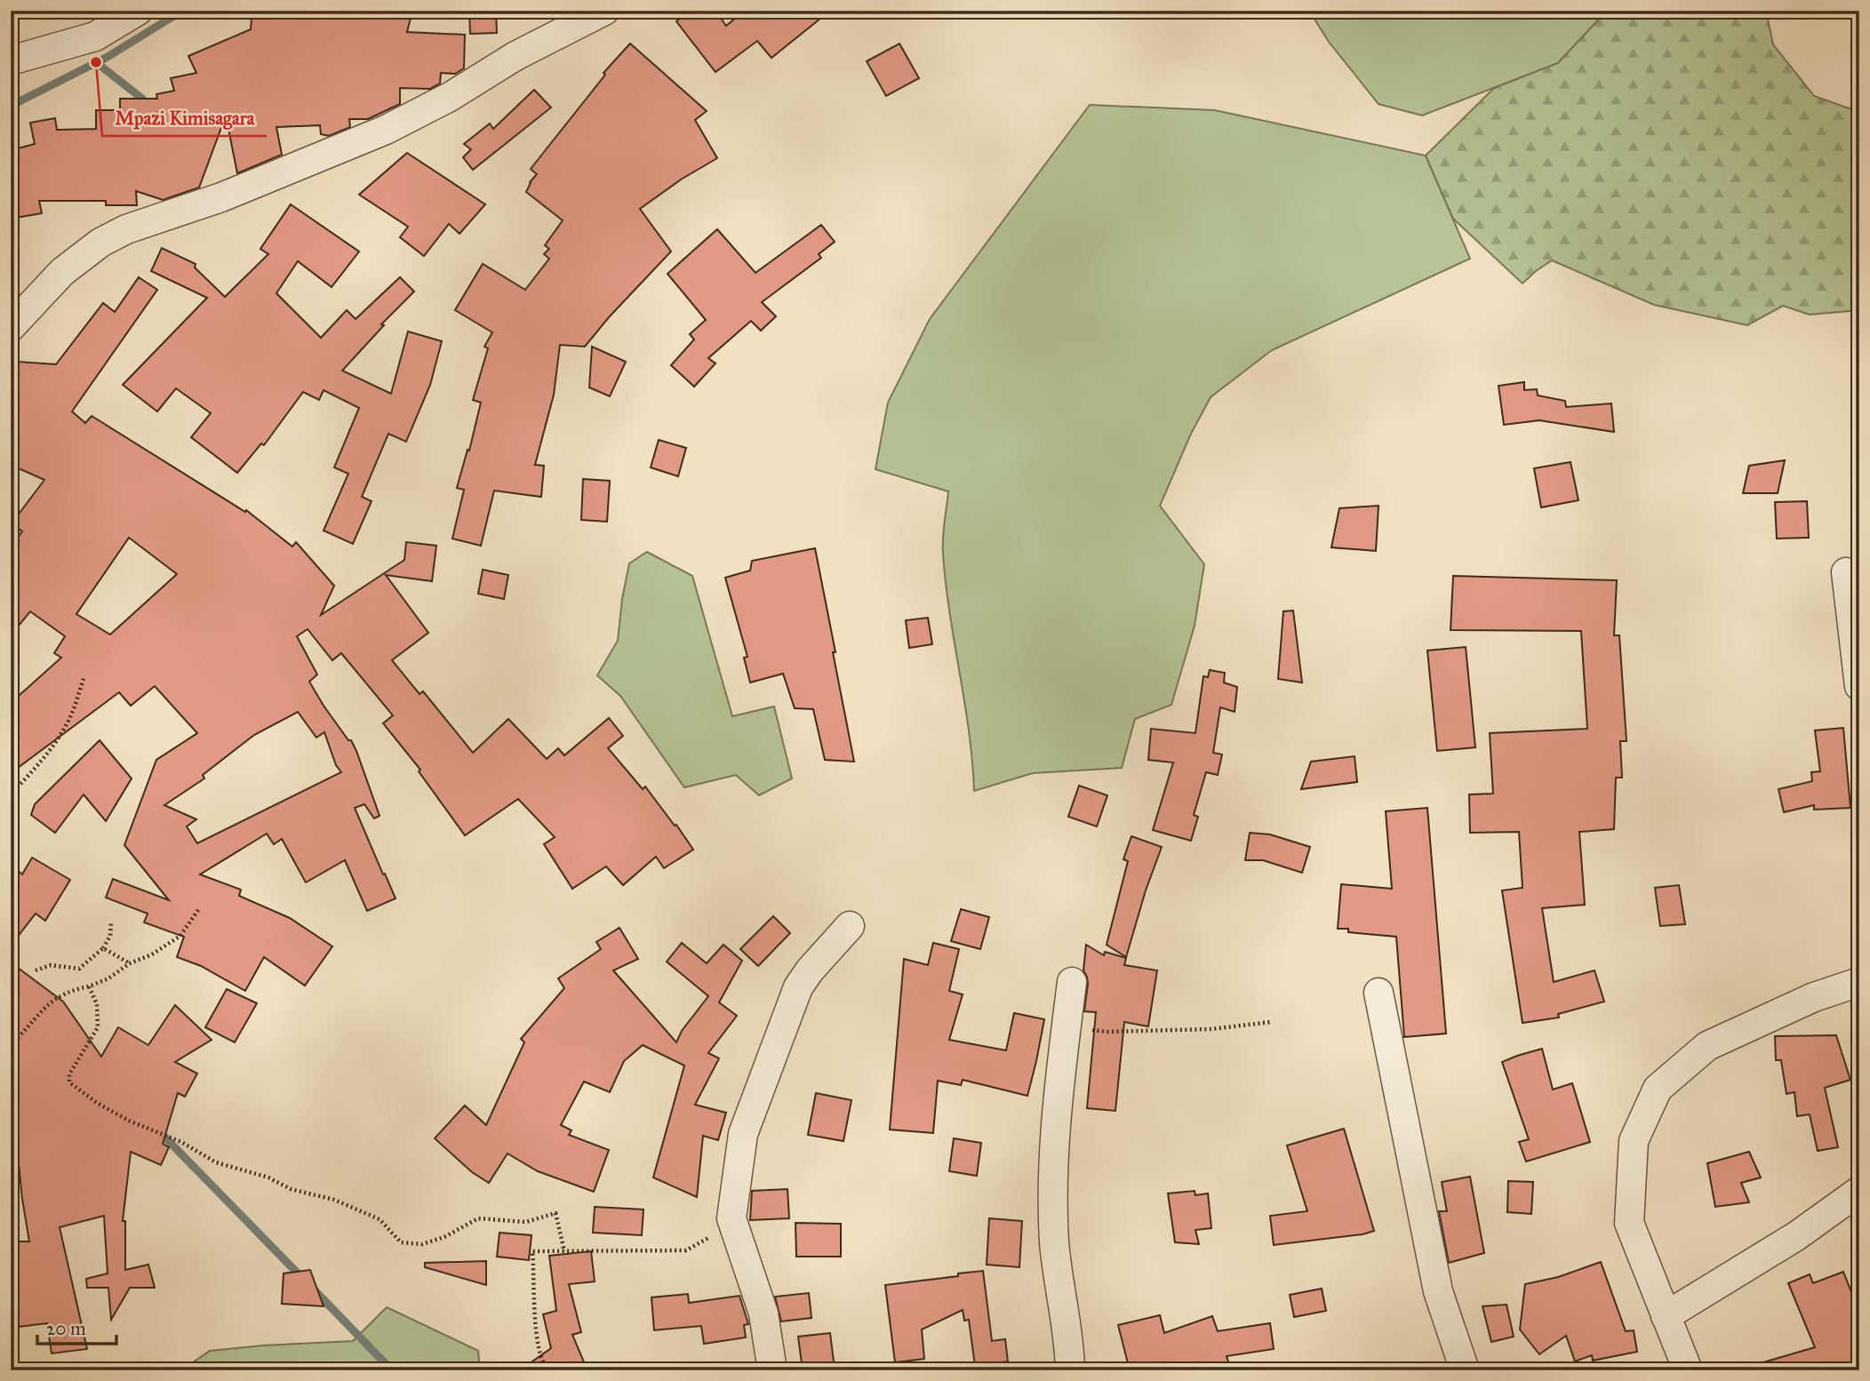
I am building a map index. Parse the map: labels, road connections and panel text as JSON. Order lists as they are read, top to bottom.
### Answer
{
  "places": ["Mpazi Kimisagara"],
  "scale_bar": "20 m"
}
